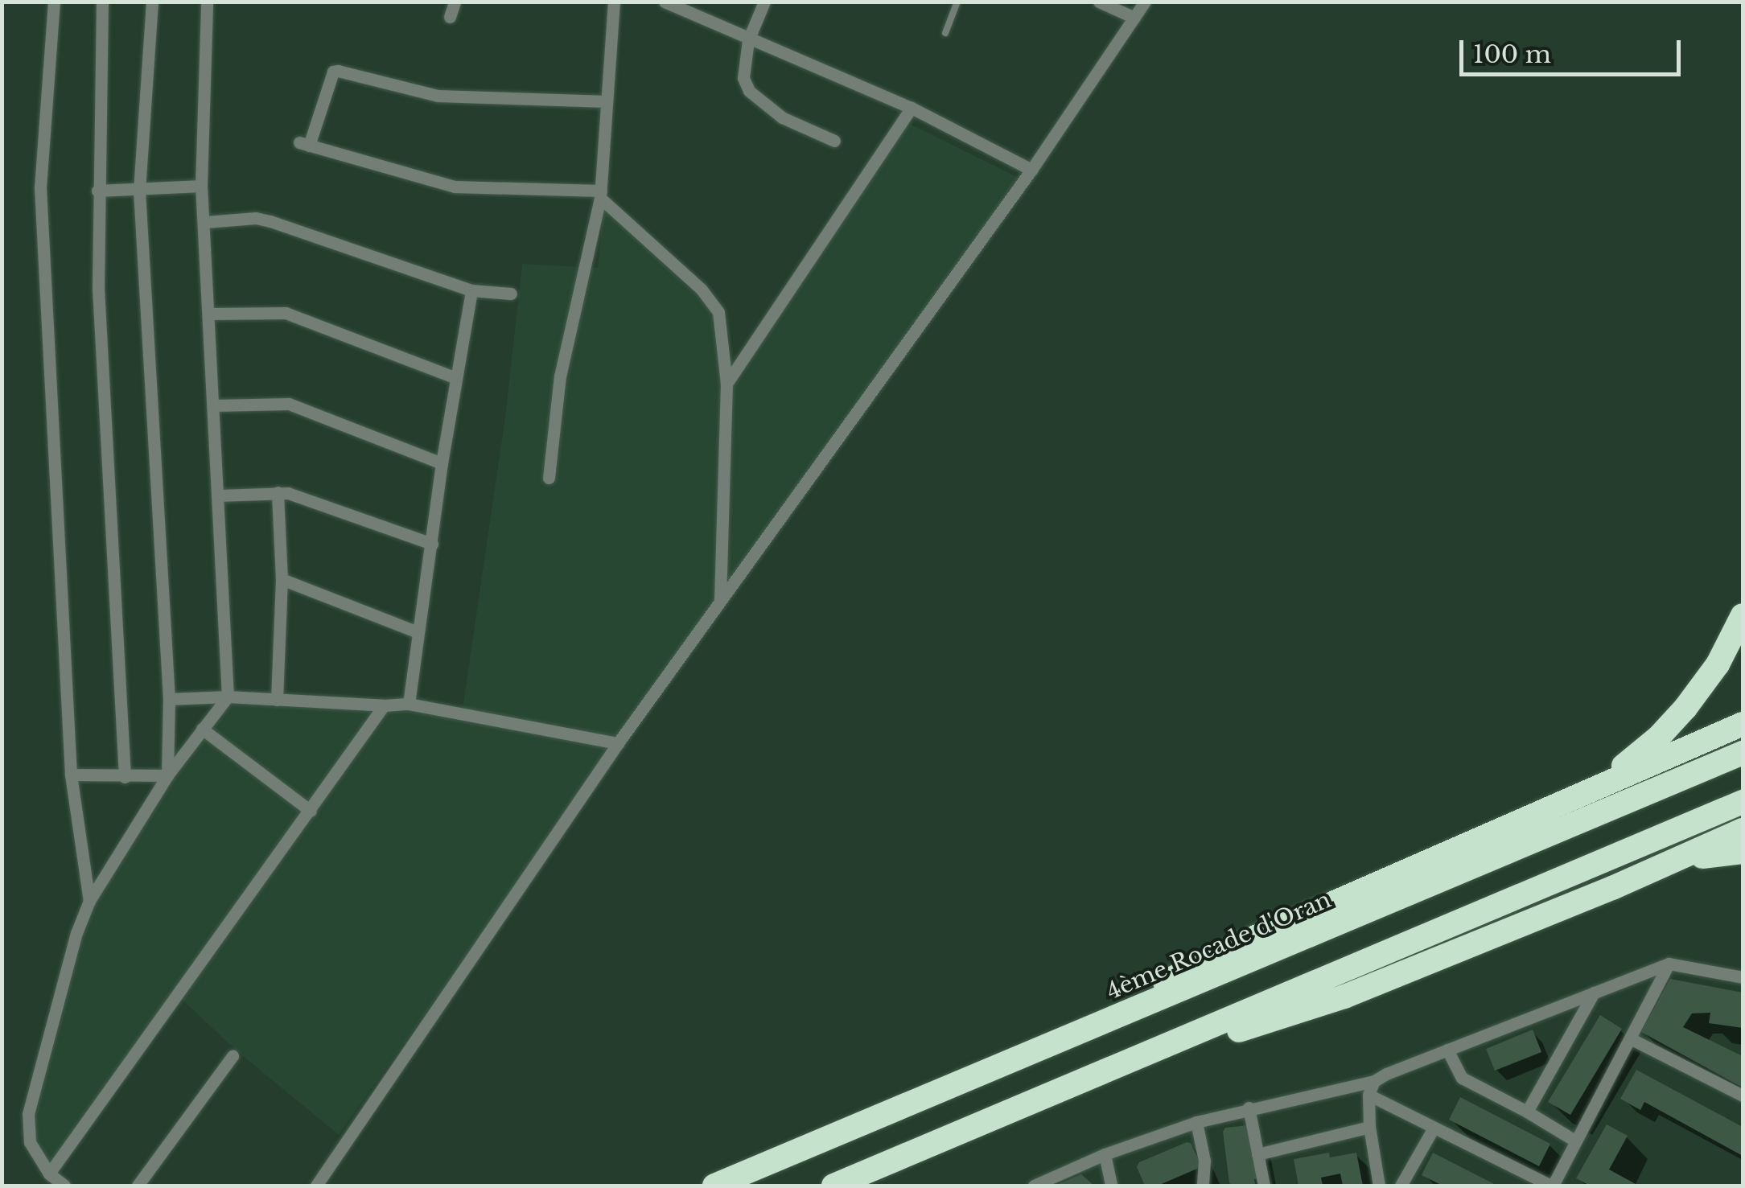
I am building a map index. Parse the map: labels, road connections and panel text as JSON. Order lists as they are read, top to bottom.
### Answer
{
  "streets": {
    "highway": ["4ème Rocade d'Oran"]
  },
  "scale_bar": "100 m"
}
